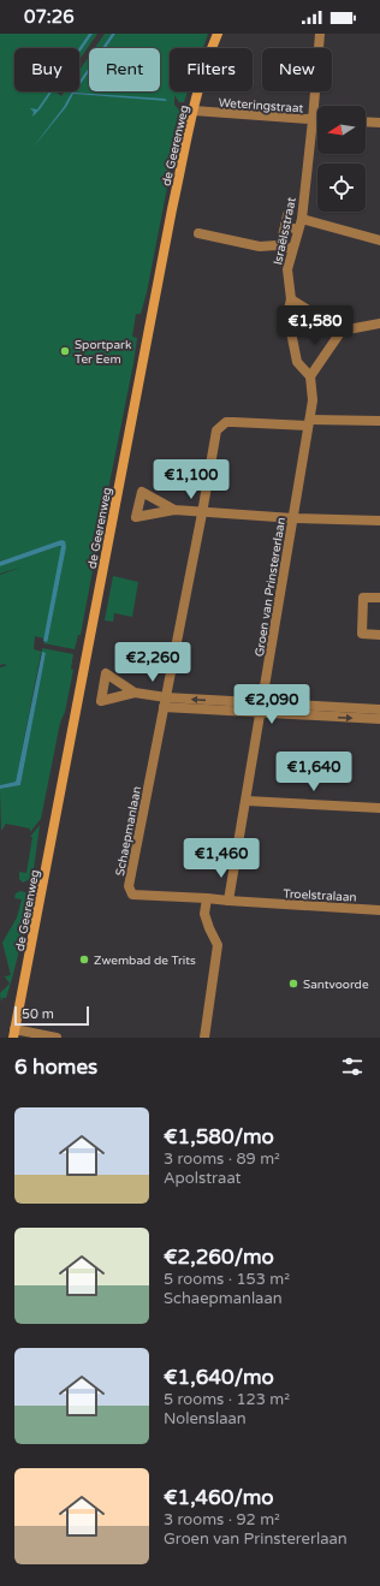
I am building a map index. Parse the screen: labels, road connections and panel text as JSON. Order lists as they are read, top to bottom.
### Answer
{
  "streets": {
    "main road": ["de Geerenweg"],
    "street": [
      "Weteringstraat",
      "Israëlsstraat",
      "Groen van Prinstererlaan",
      "Schaepmanlaan",
      "Troelstralaan"
    ]
  },
  "crossings": [
    ["Weteringstraat", "de Geerenweg"],
    ["Weteringstraat", "Israëlsstraat"],
    ["Groen van Prinstererlaan", "Schaepmanlaan"],
    ["Groen van Prinstererlaan", "Troelstralaan"]
  ],
  "places": ["Sportpark Ter Eem", "Zwembad de Trits", "Santvoorde"],
  "scale_bar": "50 m",
  "north": "left",
  "page": {
    "status": "07:26",
    "chip": [
      "Buy",
      "Rent",
      "Filters",
      "New"
    ],
    "price": [
      "€1,580",
      "€1,100",
      "€2,260",
      "€2,090",
      "€1,640",
      "€1,460"
    ],
    "scale": "50 m",
    "heading": "6 homes",
    "list": [
      {
        "name": "€1,580/mo",
        "note": "3 rooms · 89 m² · Apolstraat"
      },
      {
        "name": "€2,260/mo",
        "note": "5 rooms · 153 m² · Schaepmanlaan"
      },
      {
        "name": "€1,640/mo",
        "note": "5 rooms · 123 m² · Nolenslaan"
      },
      {
        "name": "€1,460/mo",
        "note": "3 rooms · 92 m² · Groen van Prinstererlaan"
      }
    ]
  }
}
